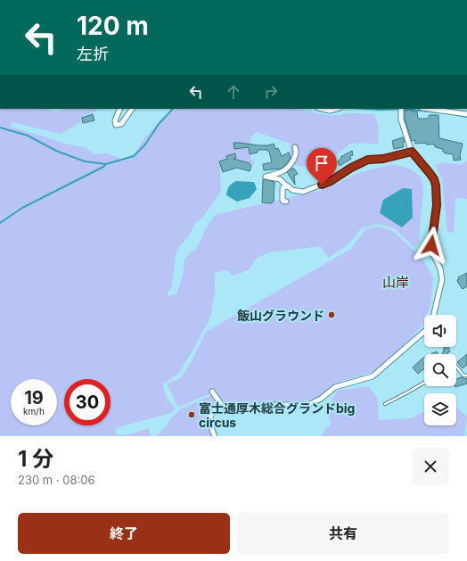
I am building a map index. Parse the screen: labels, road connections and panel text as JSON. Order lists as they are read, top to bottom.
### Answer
{
  "districts": ["山岸"],
  "places": ["飯山グラウンド", "富士通厚木総合グランドbig circus"],
  "page": {
    "turn": ["120 m", "左折"],
    "speed": "19 km/h",
    "limit": "30",
    "heading": ["1 分", "230 m · 08:06"],
    "buttons": ["終了", "共有"]
  }
}
